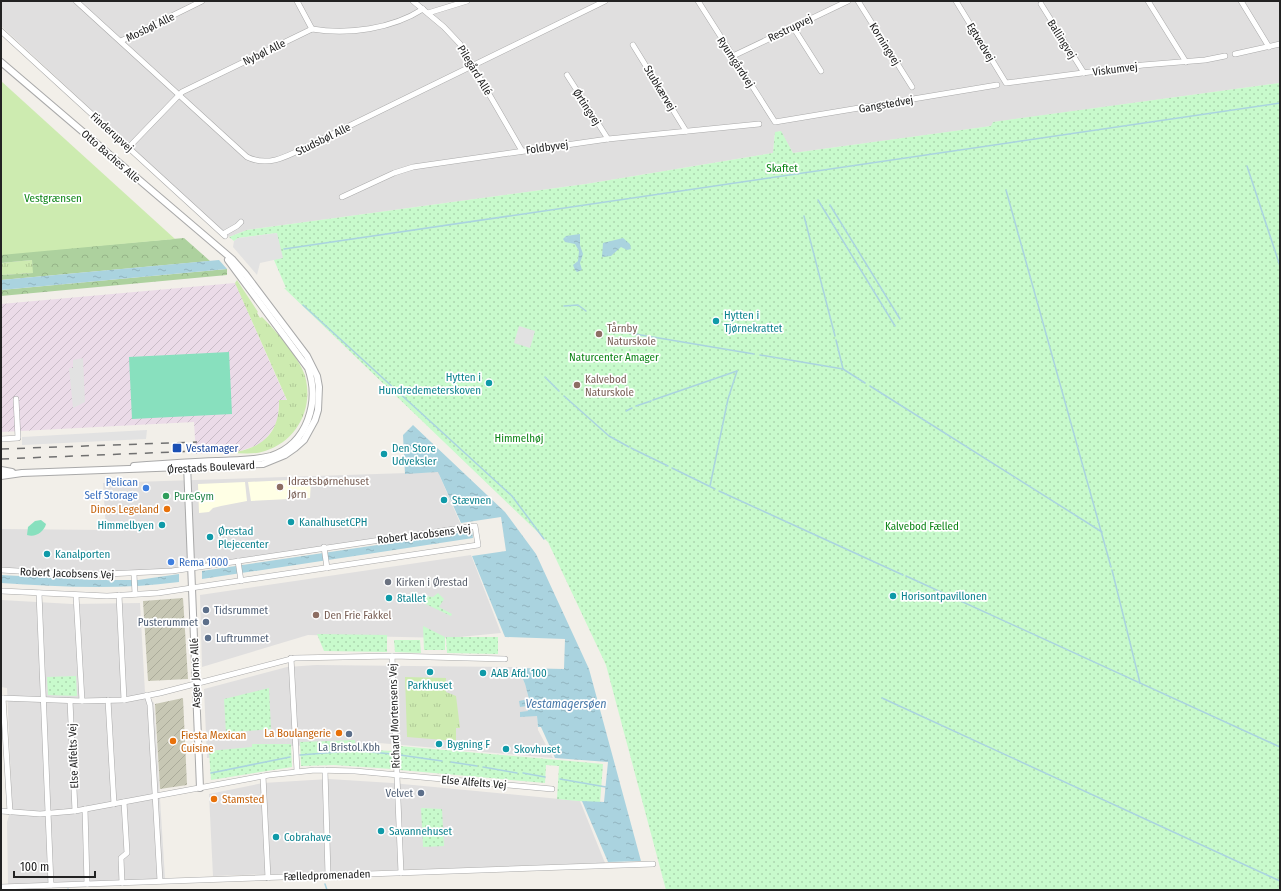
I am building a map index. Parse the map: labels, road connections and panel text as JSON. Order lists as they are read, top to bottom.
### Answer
{
  "streets": {
    "street": [
      "Mosbøl Alle",
      "Restrupvej",
      "Ballingvej",
      "Egtvedvej",
      "Korningvej",
      "Nybøl Alle",
      "Ryumgårdvej",
      "Viskumvej",
      "Pilegård Allé",
      "Stubkærvej",
      "Gangstedvej",
      "Ørtingvej",
      "Finderupvej",
      "Studsbøl Alle",
      "Foldbyvej",
      "Otto Baches Alle",
      "Ørestads Boulevard",
      "Robert Jacobsens Vej",
      "Asger Jorns Allé",
      "Richard Mortensens Vej",
      "Else Alfelts Vej",
      "Fælledpromenaden"
    ]
  },
  "crossings": [
    ["Mosbøl Alle", "Studsbøl Alle"],
    ["Restrupvej", "Ryumgårdvej"],
    ["Ballingvej", "Viskumvej"],
    ["Egtvedvej", "Viskumvej"],
    ["Nybøl Alle", "Finderupvej"],
    ["Nybøl Alle", "Studsbøl Alle"],
    ["Ryumgårdvej", "Gangstedvej"],
    ["Pilegård Allé", "Studsbøl Alle"],
    ["Pilegård Allé", "Foldbyvej"],
    ["Stubkærvej", "Foldbyvej"],
    ["Ørtingvej", "Foldbyvej"],
    ["Otto Baches Alle", "Ørestads Boulevard"],
    ["Ørestads Boulevard", "Asger Jorns Allé"],
    ["Robert Jacobsens Vej", "Asger Jorns Allé"],
    ["Robert Jacobsens Vej", "Richard Mortensens Vej"],
    ["Asger Jorns Allé", "Richard Mortensens Vej"],
    ["Asger Jorns Allé", "Else Alfelts Vej"],
    ["Richard Mortensens Vej", "Else Alfelts Vej"]
  ],
  "water": ["Vestamagersøen"],
  "parks": [
    "Skaftet",
    "Vestgrænsen",
    "Naturcenter Amager",
    "Himmelhøj",
    "Kalvebod Fælled"
  ],
  "places": {
    "other": [
      "Hytten i Tjørnekrattet",
      "Tårnby Naturskole",
      "Hytten i Hundredemeterskoven",
      "Kalvebod Naturskole",
      "Den Store Udveksler",
      "Idrætsbørnehuset Jørn",
      "Pelican Self Storage",
      "PureGym",
      "Stævnen",
      "Dinos Legeland",
      "KanalhusetCPH",
      "Himmelbyen",
      "Ørestad Plejecenter",
      "Kanalporten",
      "Rema 1000",
      "Kirken i Ørestad",
      "Horisontpavillonen",
      "8tallet",
      "Tidsrummet",
      "Den Frie Fakkel",
      "Pusterummet",
      "Luftrummet",
      "Parkhuset",
      "AAB Afd. 100",
      "La Boulangerie",
      "La Bristol.Kbh",
      "Fiesta Mexican Cuisine",
      "Bygning F",
      "Skovhuset",
      "Velvet",
      "Stamsted",
      "Savannehuset",
      "Cobrahave"
    ],
    "transit": ["Vestamager"]
  },
  "scale_bar": "100 m"
}
